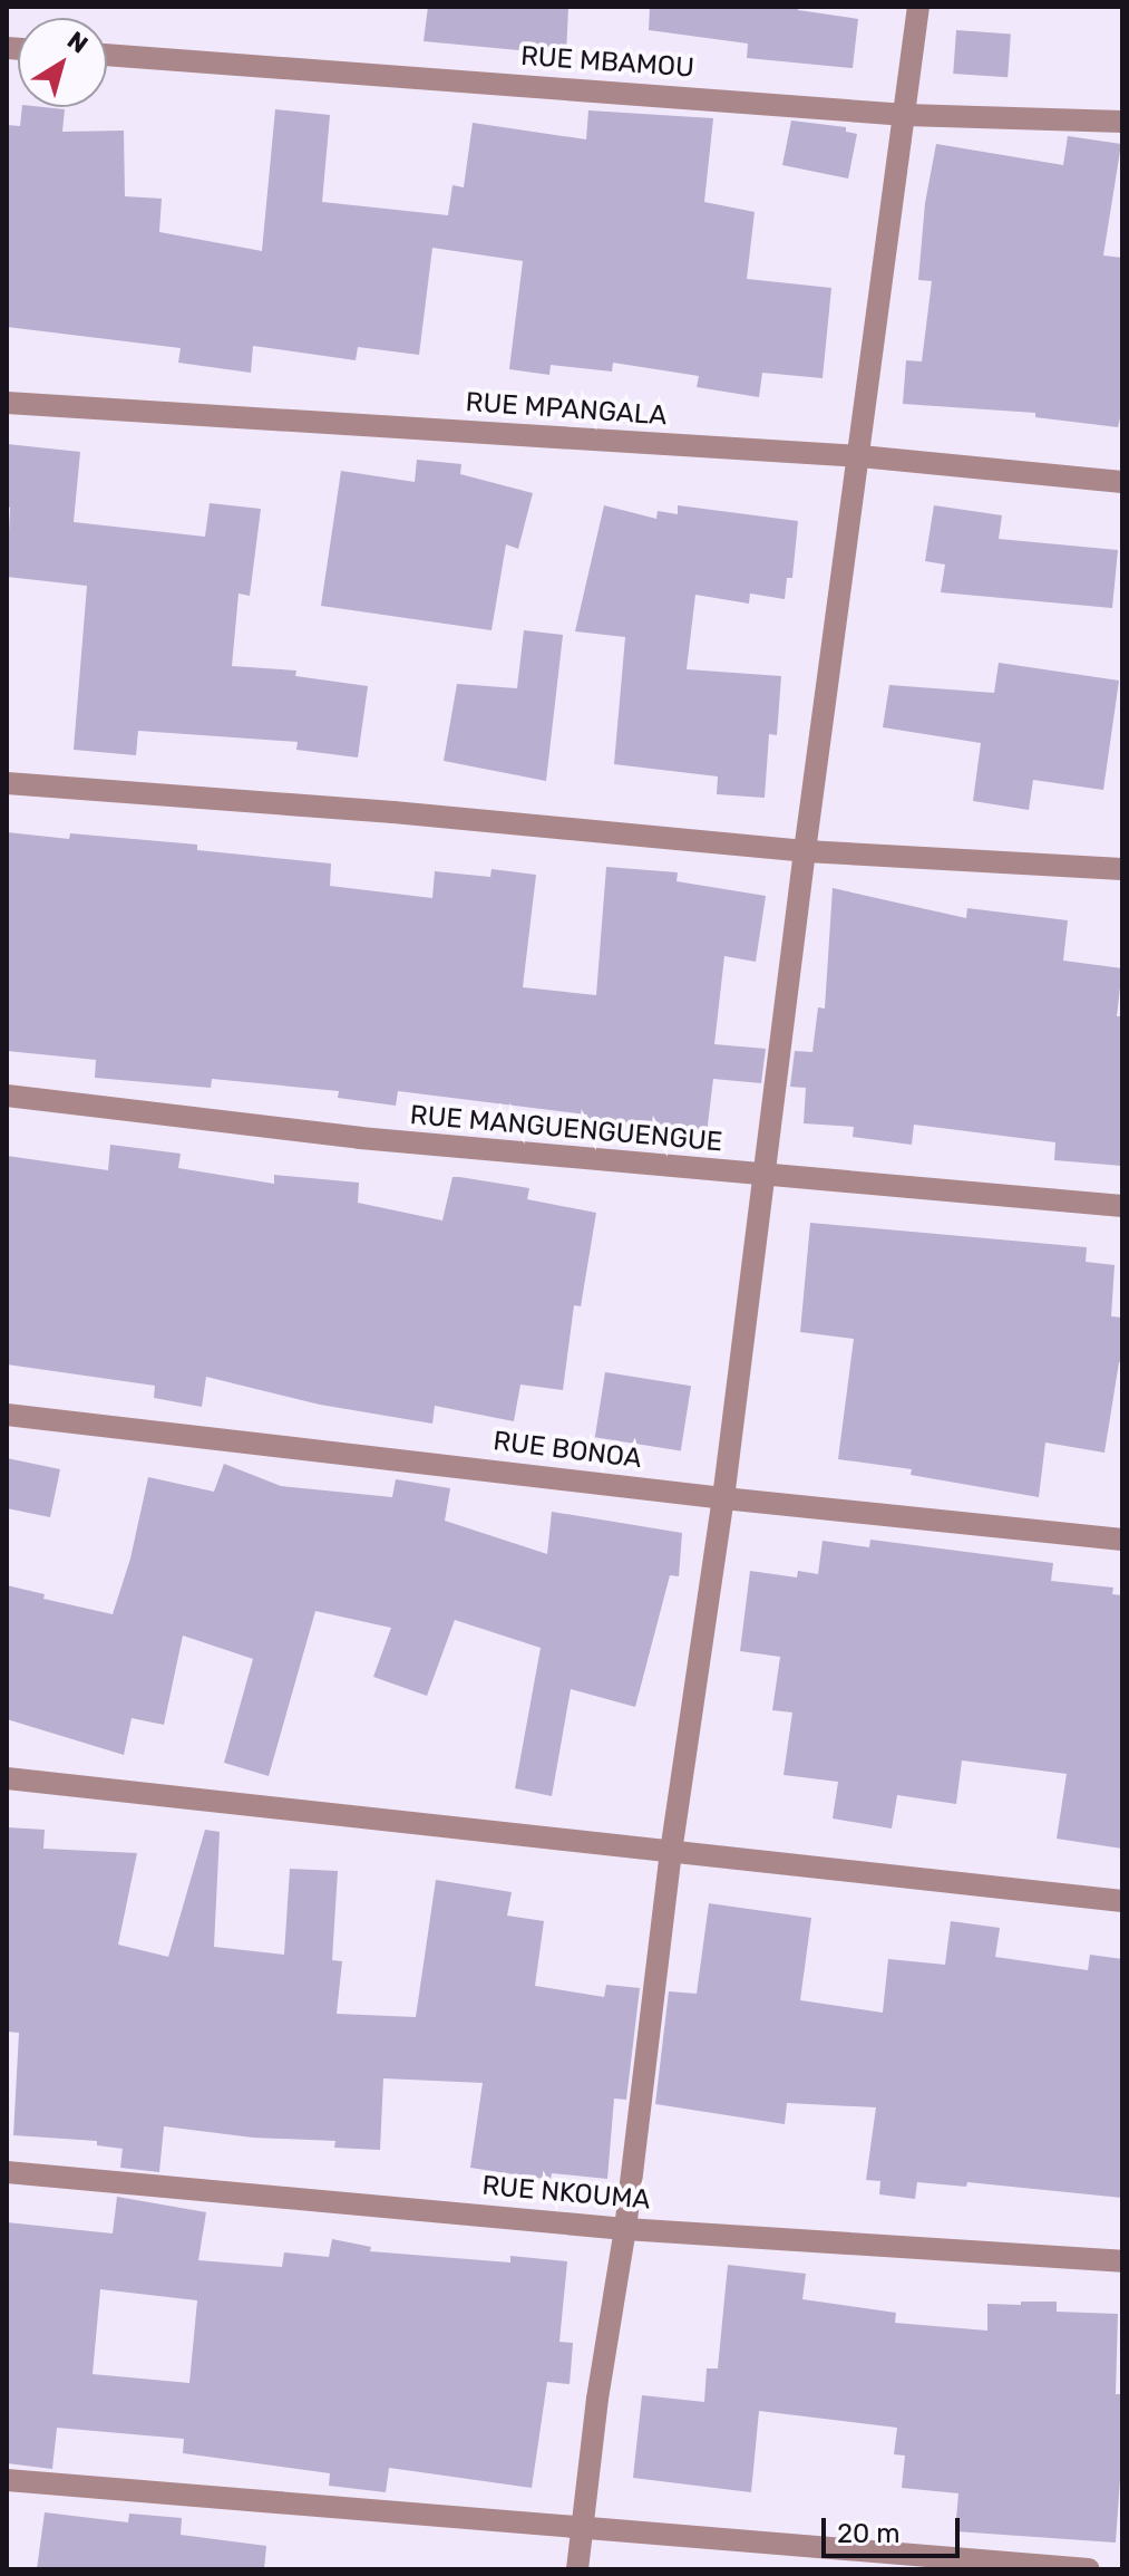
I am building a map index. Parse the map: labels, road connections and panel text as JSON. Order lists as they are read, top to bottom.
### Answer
{
  "streets": {
    "street": [
      "RUE MBAMOU",
      "RUE MPANGALA",
      "RUE MANGUENGUENGUE",
      "RUE BONOA",
      "RUE NKOUMA"
    ]
  },
  "scale_bar": "20 m",
  "north": "top right"
}
